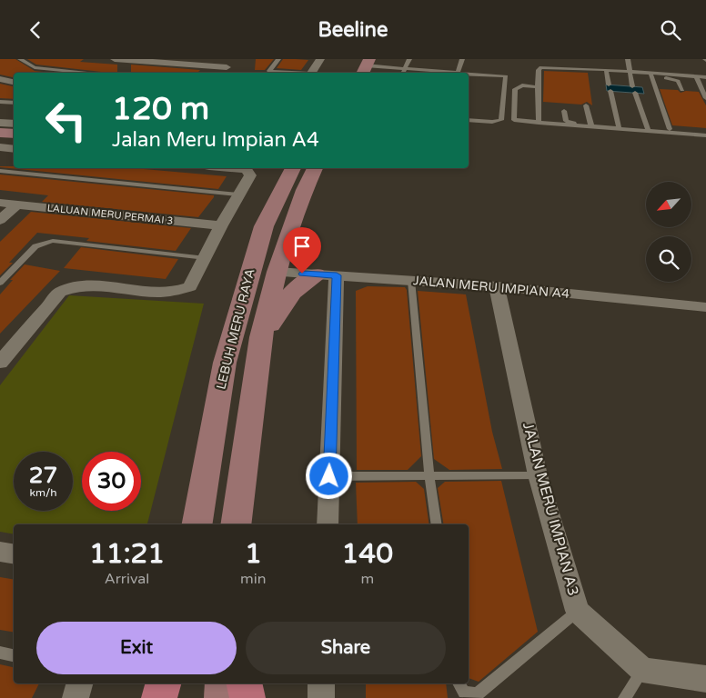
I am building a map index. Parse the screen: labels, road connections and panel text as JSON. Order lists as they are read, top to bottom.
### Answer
{
  "streets": {
    "main road": ["LEBUH MERU RAYA"],
    "street": ["LALUAN MERU PERMAI 3", "JALAN MERU IMPIAN A4", "JALAN MERU IMPIAN A3"]
  },
  "crossings": [
    ["JALAN MERU IMPIAN A4", "LEBUH MERU RAYA"],
    ["JALAN MERU IMPIAN A4", "JALAN MERU IMPIAN A3"]
  ],
  "north": "bottom left",
  "page": {
    "header": "Beeline",
    "turn": ["120 m", "Jalan Meru Impian A4"],
    "speed": "27 km/h",
    "limit": "30",
    "eta": [
      "11:21",
      "Arrival",
      "1",
      "min",
      "140",
      "m"
    ],
    "buttons": ["Exit", "Share"]
  }
}
